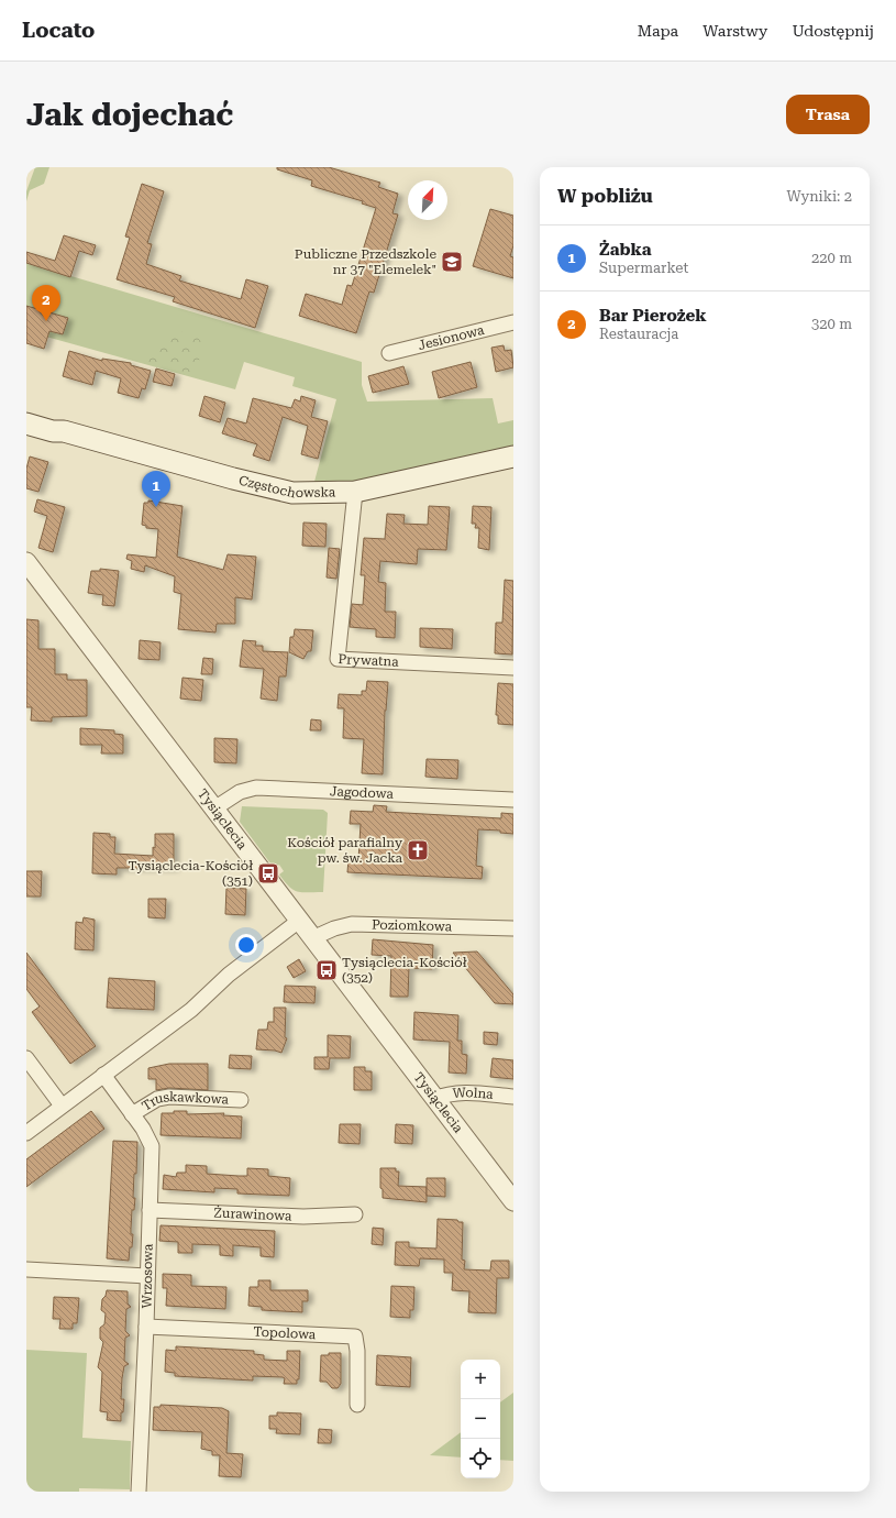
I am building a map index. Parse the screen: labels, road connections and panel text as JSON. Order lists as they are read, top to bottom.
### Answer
{
  "streets": {
    "main road": ["Częstochowska"],
    "street": [
      "Jesionowa",
      "Prywatna",
      "Jagodowa",
      "Tysiąclecia",
      "Poziomkowa",
      "Wolna",
      "Truskawkowa",
      "Żurawinowa",
      "Wrzosowa",
      "Topolowa"
    ]
  },
  "crossings": [
    ["Częstochowska", "Prywatna"],
    ["Jagodowa", "Tysiąclecia"],
    ["Tysiąclecia", "Poziomkowa"],
    ["Tysiąclecia", "Wolna"],
    ["Truskawkowa", "Wrzosowa"],
    ["Żurawinowa", "Wrzosowa"],
    ["Wrzosowa", "Topolowa"]
  ],
  "places": {
    "school or university": ["Publiczne Przedszkole nr 37 \"Elemelek\""],
    "church": ["Kościół parafialny pw. św. Jacka"],
    "bus stop": ["Tysiąclecia-Kościół (351)", "Tysiąclecia-Kościół (352)"]
  },
  "north": "top right",
  "page": {
    "header": "Locato",
    "nav": ["Mapa", "Warstwy", "Udostępnij"],
    "buttons": "Trasa",
    "title": "Jak dojechać",
    "heading": ["W pobliżu", "Wyniki: 2"],
    "list": [
      {
        "mark": "1",
        "name": "Żabka",
        "note": "Supermarket",
        "value": "220 m"
      },
      {
        "mark": "2",
        "name": "Bar Pierożek",
        "note": "Restauracja",
        "value": "320 m"
      }
    ],
    "pins": ["2", "1"],
    "map_buttons": ["+", "−"]
  }
}
